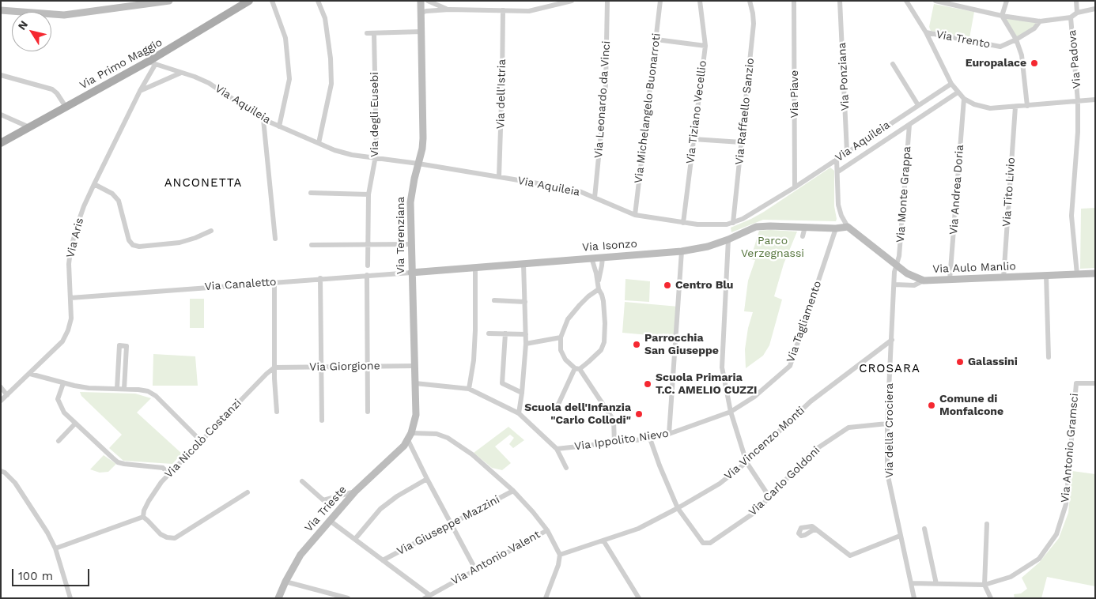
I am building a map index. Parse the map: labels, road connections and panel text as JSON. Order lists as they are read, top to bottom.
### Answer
{
  "streets": {
    "main road": ["Via Primo Maggio"],
    "street": [
      "Via Trento",
      "Via Padova",
      "Via Ponziana",
      "Via dell'Istria",
      "Via Piave",
      "Via Leonardo da Vinci",
      "Via Aquileia",
      "Via Michelangelo Buonarroti",
      "Via Raffaello Sanzio",
      "Via Tiziano Vecellio",
      "Via degli Eusebi",
      "Via Andrea Doria",
      "Via Tito Livio",
      "Via Monte Grappa",
      "Via Terenziana",
      "Via Aris",
      "Via Isonzo",
      "Via Aulo Manlio",
      "Via Canaletto",
      "Via Tagliamento",
      "Via Giorgione",
      "Via della Crociera",
      "Via Nicolò Costanzi",
      "Via Ippolito Nievo",
      "Via Vincenzo Monti",
      "Via Antonio Gramsci",
      "Via Carlo Goldoni",
      "Via Trieste",
      "Via Giuseppe Mazzini",
      "Via Antonio Valent"
    ]
  },
  "crossings": [
    ["Via Padova", "Via Aulo Manlio"],
    ["Via Primo Maggio", "Via Aquileia"],
    ["Via Primo Maggio", "Via Aris"],
    ["Via Ponziana", "Via Aquileia"],
    ["Via dell'Istria", "Via Aquileia"],
    ["Via Piave", "Via Aquileia"],
    ["Via Leonardo da Vinci", "Via Aquileia"],
    ["Via Aquileia", "Via Michelangelo Buonarroti"],
    ["Via Aquileia", "Via Raffaello Sanzio"],
    ["Via Aquileia", "Via Tiziano Vecellio"],
    ["Via Aquileia", "Via degli Eusebi"],
    ["Via Aquileia", "Via Monte Grappa"],
    ["Via Aquileia", "Via Terenziana"],
    ["Via Aquileia", "Via Aris"],
    ["Via Aquileia", "Via Aulo Manlio"],
    ["Via Andrea Doria", "Via Aulo Manlio"],
    ["Via Tito Livio", "Via Aulo Manlio"],
    ["Via Monte Grappa", "Via Aulo Manlio"],
    ["Via Monte Grappa", "Via della Crociera"],
    ["Via Terenziana", "Via Isonzo"],
    ["Via Terenziana", "Via Canaletto"],
    ["Via Terenziana", "Via Giorgione"],
    ["Via Terenziana", "Via Ippolito Nievo"],
    ["Via Terenziana", "Via Trieste"],
    ["Via Aris", "Via Canaletto"],
    ["Via Isonzo", "Via Aulo Manlio"],
    ["Via Isonzo", "Via Canaletto"],
    ["Via Isonzo", "Via Tagliamento"],
    ["Via Aulo Manlio", "Via della Crociera"],
    ["Via Tagliamento", "Via Ippolito Nievo"],
    ["Via Giorgione", "Via Nicolò Costanzi"],
    ["Via della Crociera", "Via Vincenzo Monti"],
    ["Via della Crociera", "Via Antonio Gramsci"],
    ["Via della Crociera", "Via Carlo Goldoni"],
    ["Via Vincenzo Monti", "Via Carlo Goldoni"]
  ],
  "districts": ["ANCONETTA", "CROSARA"],
  "parks": ["Parco Verzegnassi"],
  "places": [
    "Europalace",
    "Centro Blu",
    "Parrocchia San Giuseppe",
    "Galassini",
    "Scuola Primaria T.C. AMELIO CUZZI",
    "Comune di Monfalcone",
    "Scuola dell'Infanzia \"Carlo Collodi\""
  ],
  "scale_bar": "100 m",
  "north": "top left"
}
